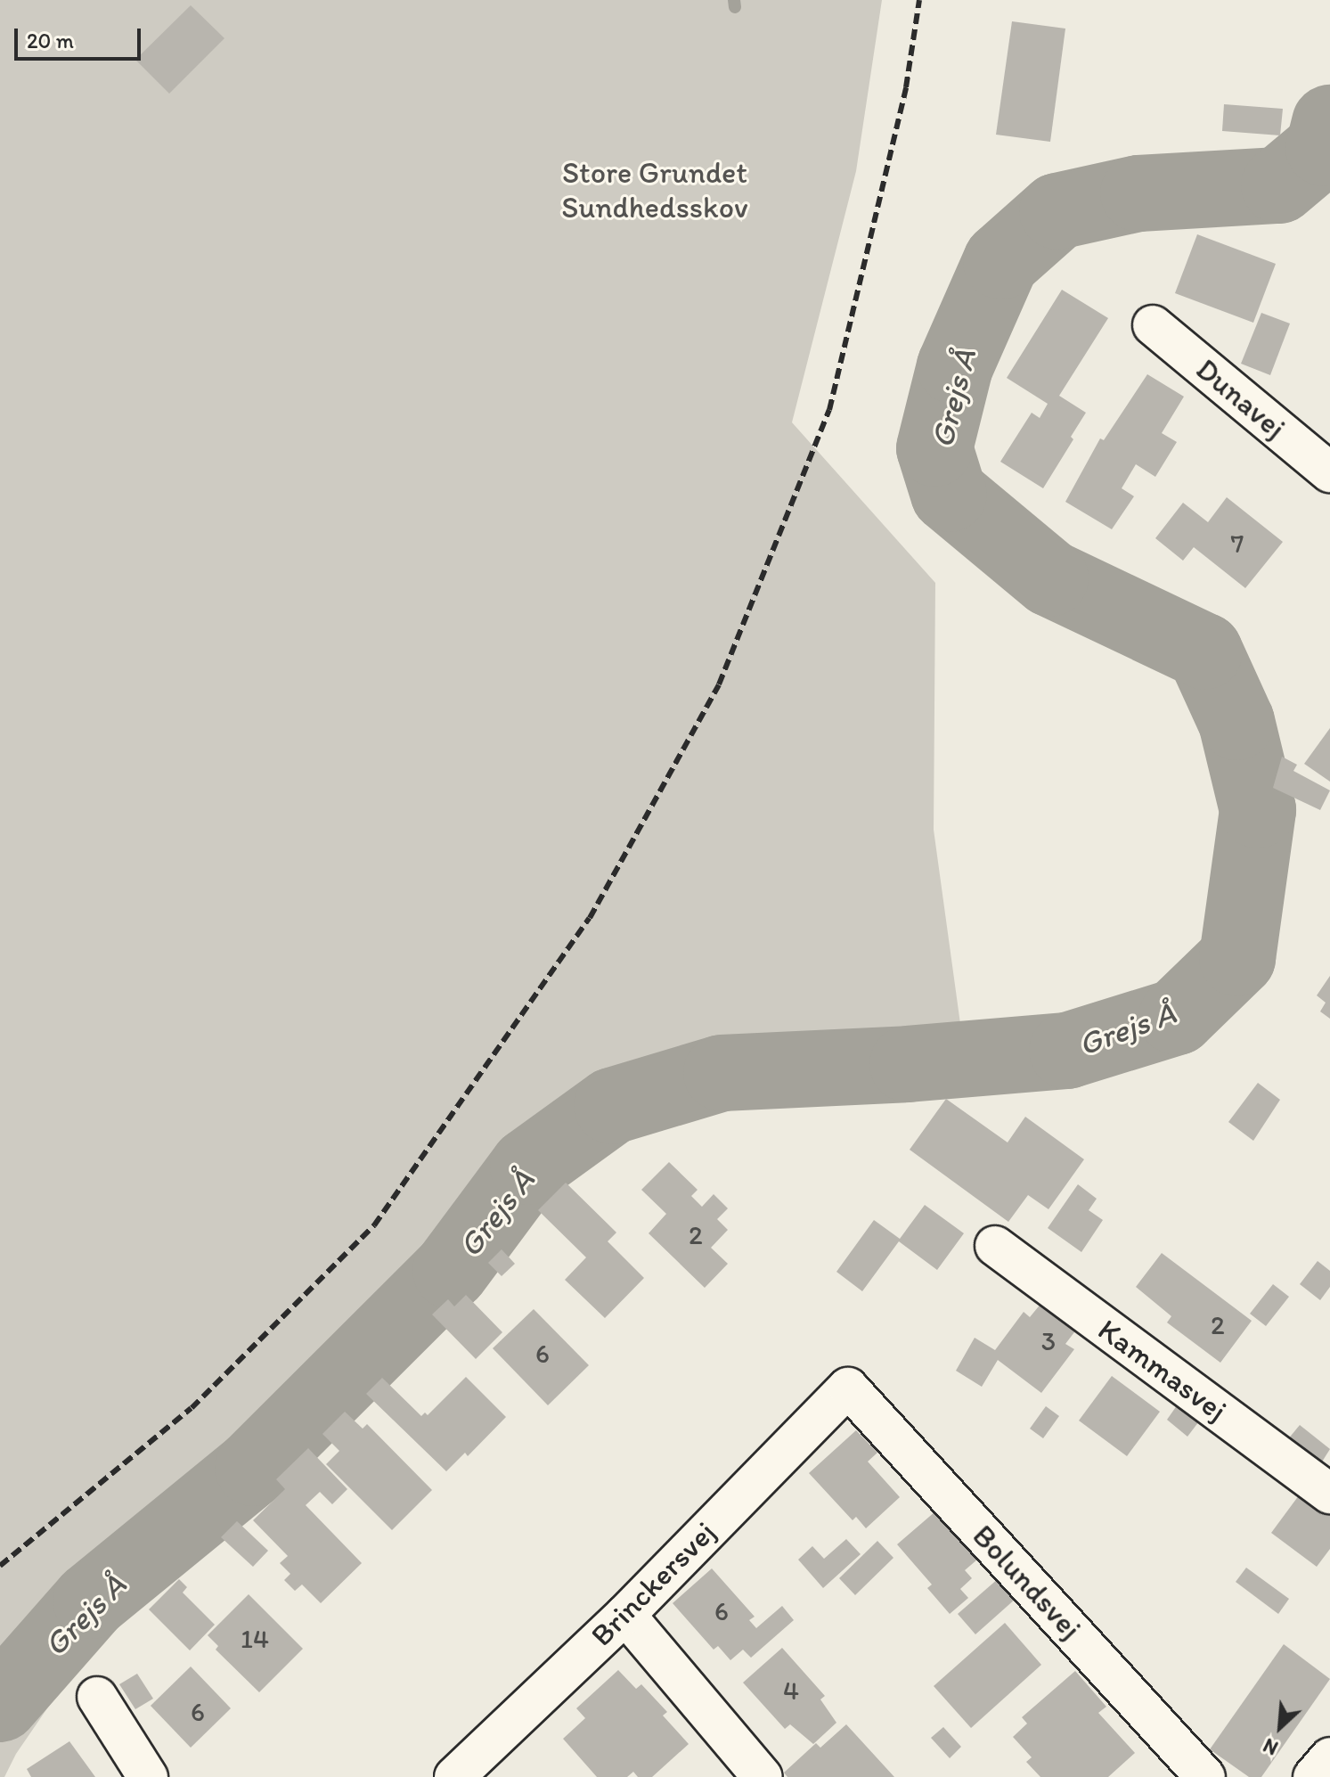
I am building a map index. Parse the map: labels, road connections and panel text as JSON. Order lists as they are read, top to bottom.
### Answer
{
  "streets": {
    "street": [
      "Dunavej",
      "Kammasvej",
      "Bolundsvej",
      "Brinckersvej"
    ]
  },
  "crossings": [
    ["Bolundsvej", "Brinckersvej"]
  ],
  "water": ["Grejs Å"],
  "parks": ["Store Grundet Sundhedsskov"],
  "house_numbers": [
    "7",
    "2",
    "2",
    "3",
    "6",
    "6",
    "14",
    "4",
    "6"
  ],
  "scale_bar": "20 m",
  "north": "bottom left"
}
